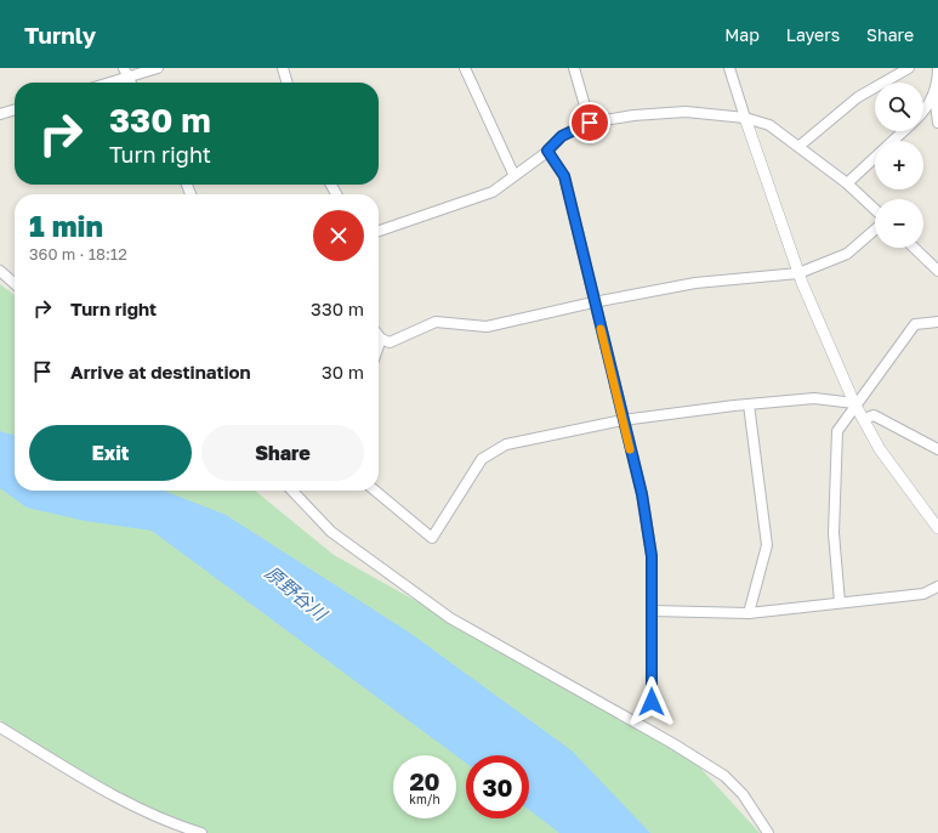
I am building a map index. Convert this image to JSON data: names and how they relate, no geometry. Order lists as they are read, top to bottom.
{
  "water": ["原野谷川"],
  "page": {
    "header": "Turnly",
    "nav": ["Map", "Layers", "Share"],
    "map_buttons": ["+", "−"],
    "turn": ["330 m", "Turn right"],
    "heading": ["1 min", "360 m · 18:12"],
    "list": [
      {
        "name": "Turn right",
        "value": "330 m"
      },
      {
        "name": "Arrive at destination",
        "value": "30 m"
      }
    ],
    "buttons": ["Exit", "Share"],
    "speed": "20 km/h",
    "limit": "30"
  }
}
